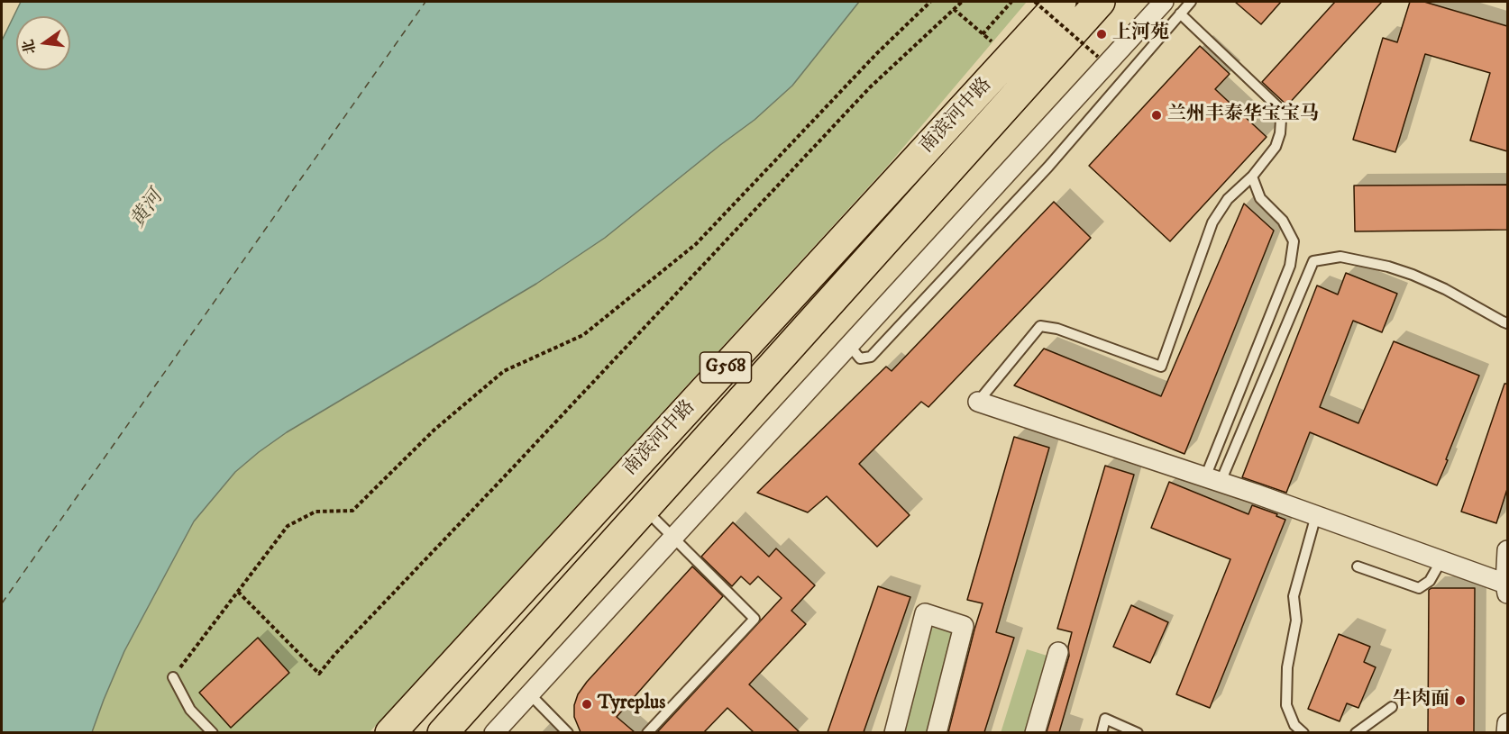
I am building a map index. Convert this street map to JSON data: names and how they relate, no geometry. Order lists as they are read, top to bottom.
{
  "streets": {
    "highway": ["南滨河中路", "G568"]
  },
  "water": ["黄河"],
  "places": [
    "上河苑",
    "兰州丰泰华宝宝马",
    "牛肉面",
    "Tyreplus"
  ],
  "north": "left"
}
